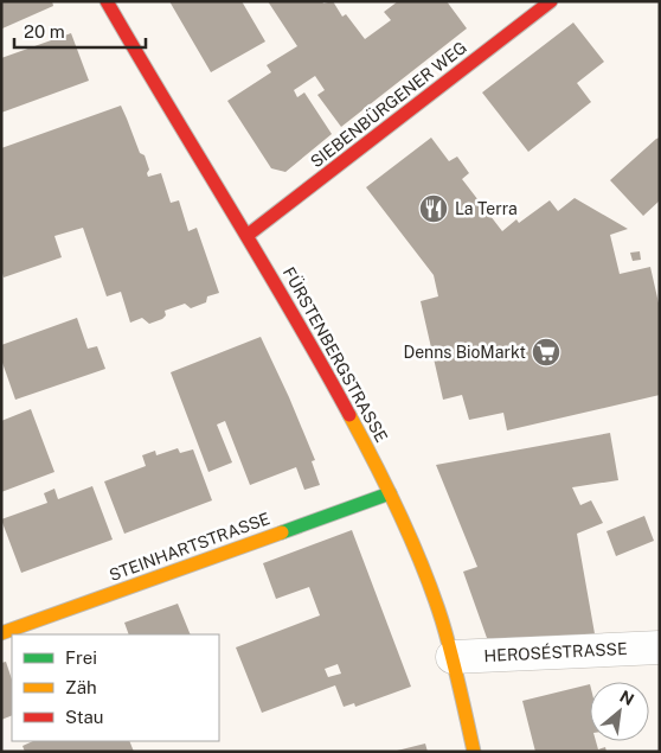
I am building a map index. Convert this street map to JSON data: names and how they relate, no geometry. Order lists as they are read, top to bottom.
{
  "streets": {
    "main road": ["SIEBENBÜRGENER WEG", "FÜRSTENBERGSTRASSE", "STEINHARTSTRASSE"],
    "street": ["HEROSÉSTRASSE"]
  },
  "crossings": [
    ["SIEBENBÜRGENER WEG", "FÜRSTENBERGSTRASSE"],
    ["FÜRSTENBERGSTRASSE", "STEINHARTSTRASSE"],
    ["FÜRSTENBERGSTRASSE", "HEROSÉSTRASSE"]
  ],
  "places": {
    "restaurant": ["La Terra"],
    "supermarket": ["Denns BioMarkt"]
  },
  "legend": ["Frei", "Zäh", "Stau"],
  "scale_bar": "20 m",
  "north": "top right"
}
